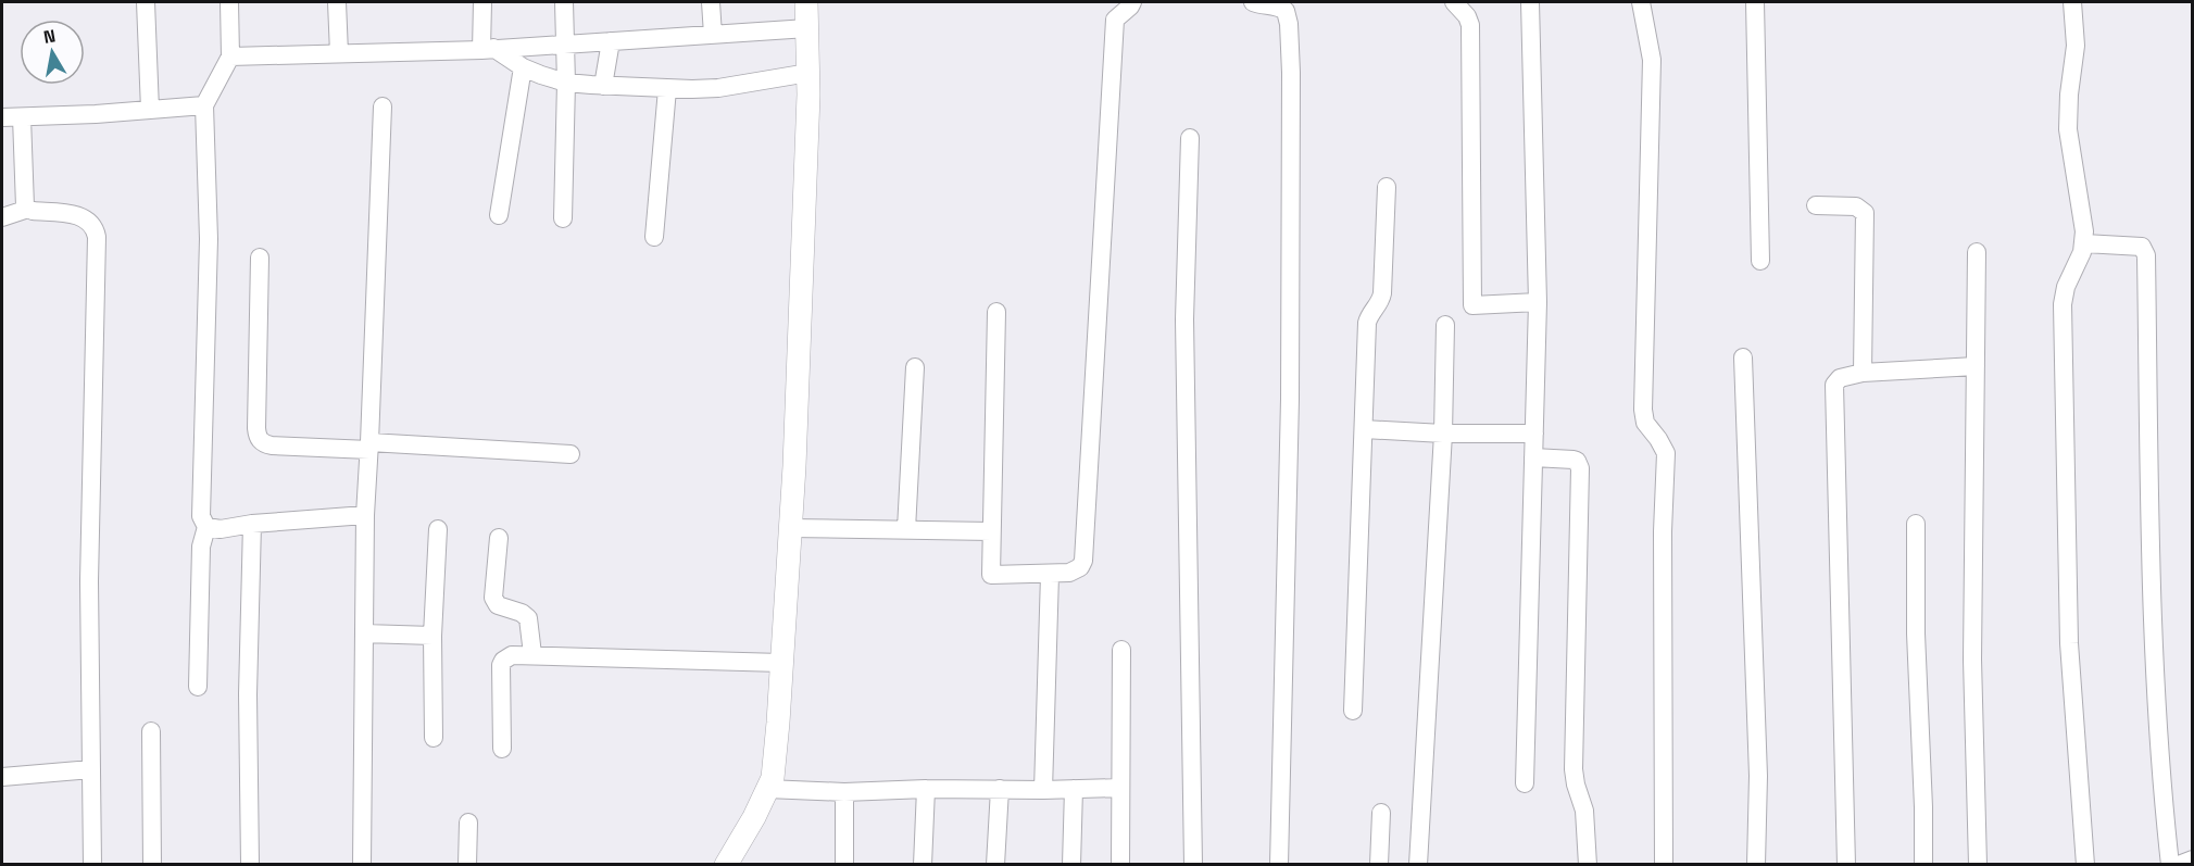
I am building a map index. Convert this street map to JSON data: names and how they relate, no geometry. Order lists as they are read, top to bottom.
{
  "north": "top"
}
